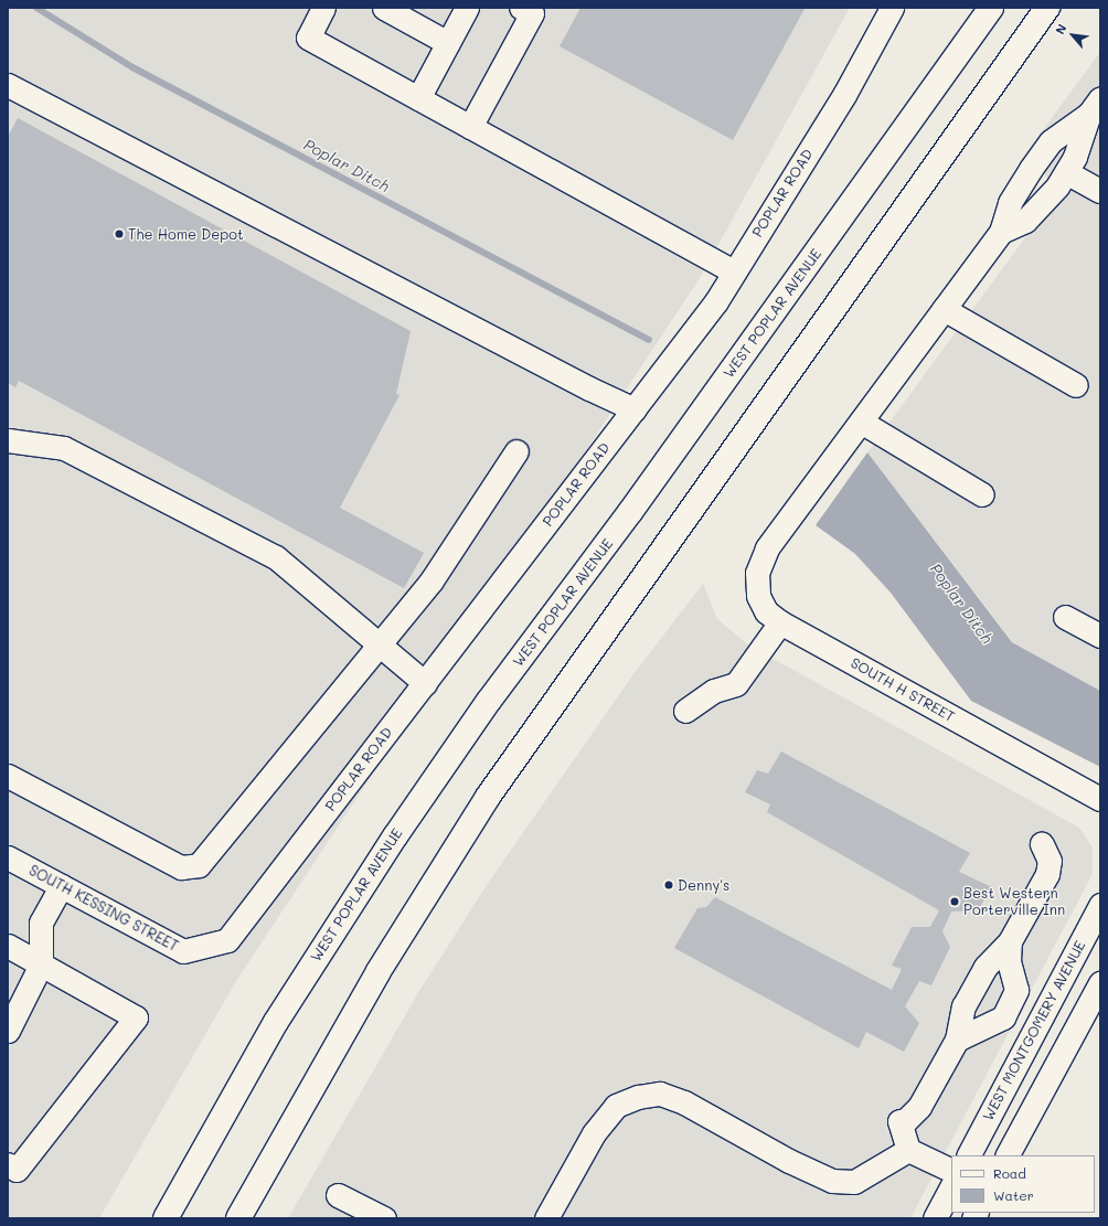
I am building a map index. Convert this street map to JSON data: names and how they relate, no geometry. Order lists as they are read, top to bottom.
{
  "streets": {
    "main road": ["WEST POPLAR AVENUE"],
    "street": [
      "POPLAR ROAD",
      "SOUTH H STREET",
      "SOUTH KESSING STREET",
      "WEST MONTGOMERY AVENUE"
    ]
  },
  "crossings": [
    ["POPLAR ROAD", "SOUTH KESSING STREET"]
  ],
  "water": ["Poplar Ditch"],
  "places": ["The Home Depot", "Denny's", "Best Western Porterville Inn"],
  "legend": ["Road", "Water"],
  "north": "top left"
}
